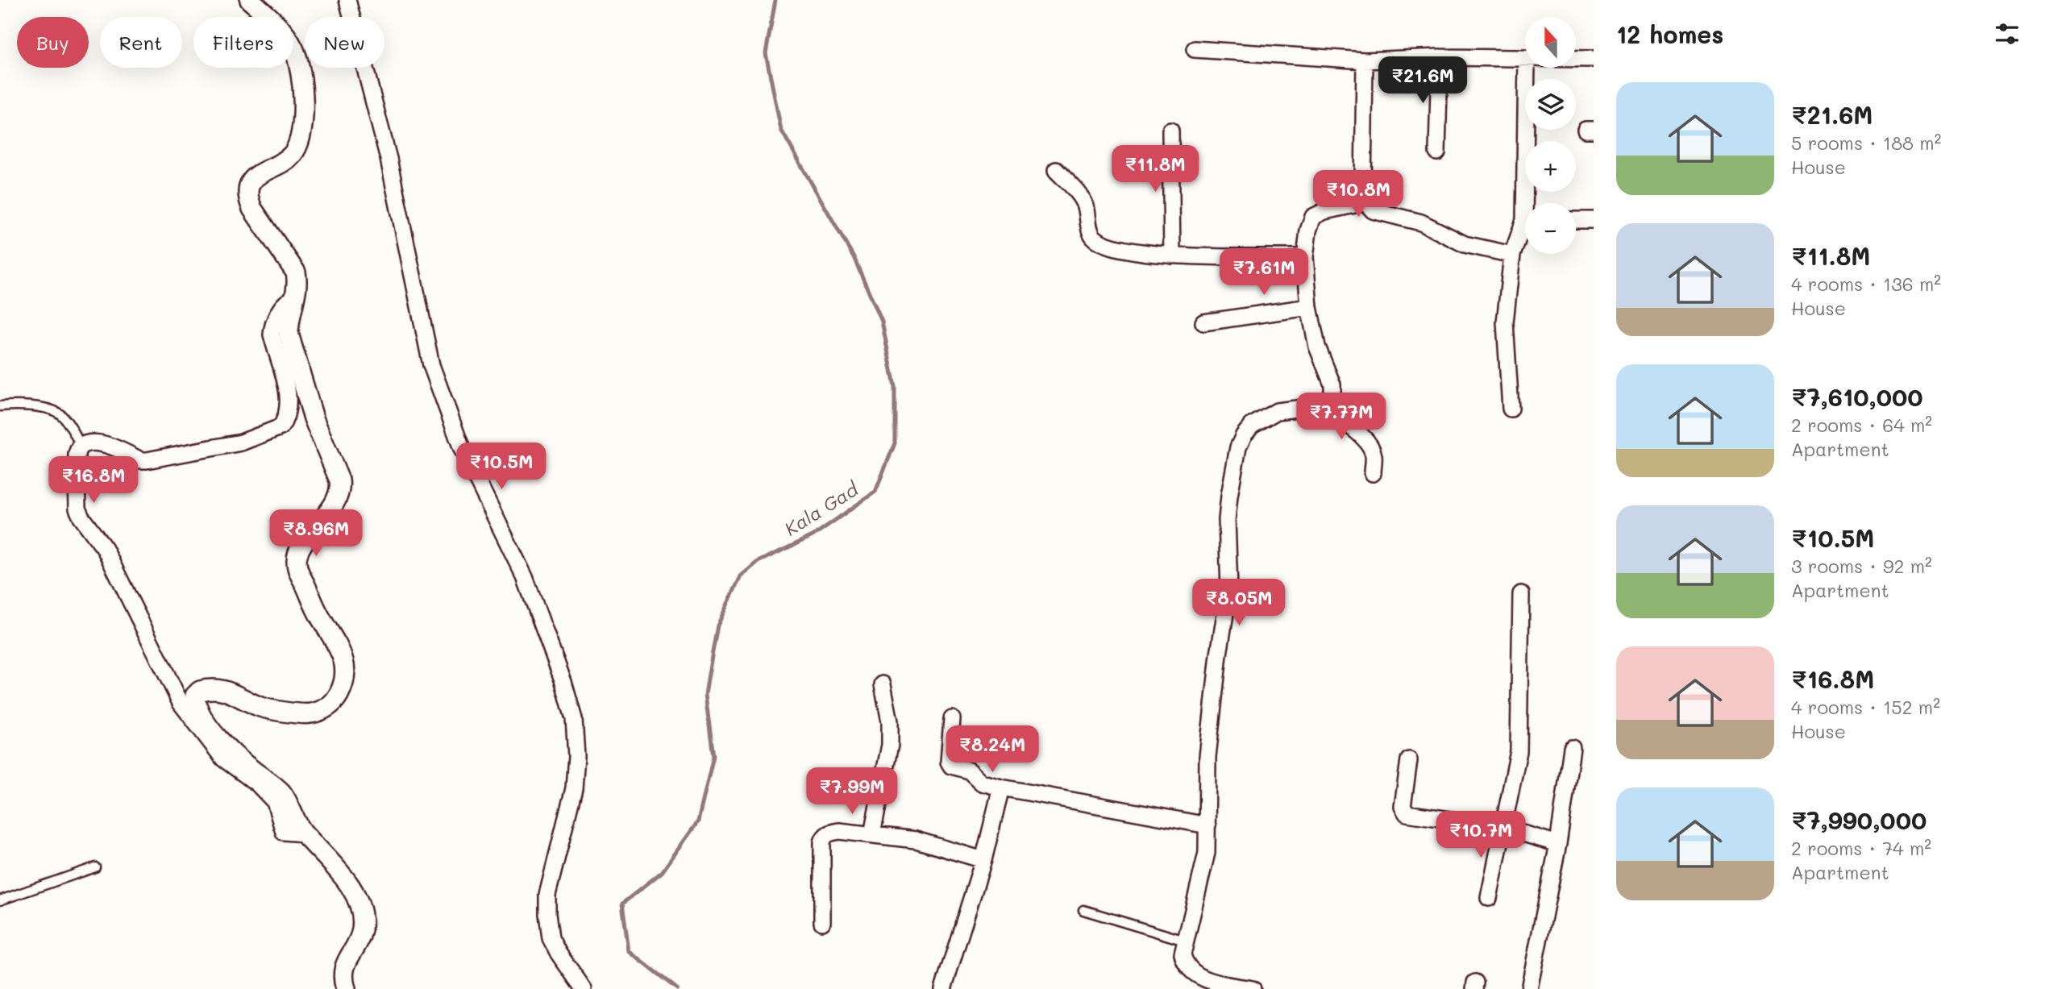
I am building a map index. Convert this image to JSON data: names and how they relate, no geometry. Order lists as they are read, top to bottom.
{
  "water": ["Kala Gad"],
  "north": "top",
  "page": {
    "heading": "12 homes",
    "map_buttons": ["+", "−"],
    "chip": [
      "Buy",
      "Rent",
      "Filters",
      "New"
    ],
    "price": [
      "₹21.6M",
      "₹11.8M",
      "₹10.8M",
      "₹7.61M",
      "₹7.77M",
      "₹10.5M",
      "₹16.8M",
      "₹8.96M",
      "₹8.05M",
      "₹8.24M",
      "₹7.99M",
      "₹10.7M"
    ],
    "list": [
      {
        "name": "₹21.6M",
        "note": "5 rooms · 188 m² · House"
      },
      {
        "name": "₹11.8M",
        "note": "4 rooms · 136 m² · House"
      },
      {
        "name": "₹7,610,000",
        "note": "2 rooms · 64 m² · Apartment"
      },
      {
        "name": "₹10.5M",
        "note": "3 rooms · 92 m² · Apartment"
      },
      {
        "name": "₹16.8M",
        "note": "4 rooms · 152 m² · House"
      },
      {
        "name": "₹7,990,000",
        "note": "2 rooms · 74 m² · Apartment"
      }
    ]
  }
}
